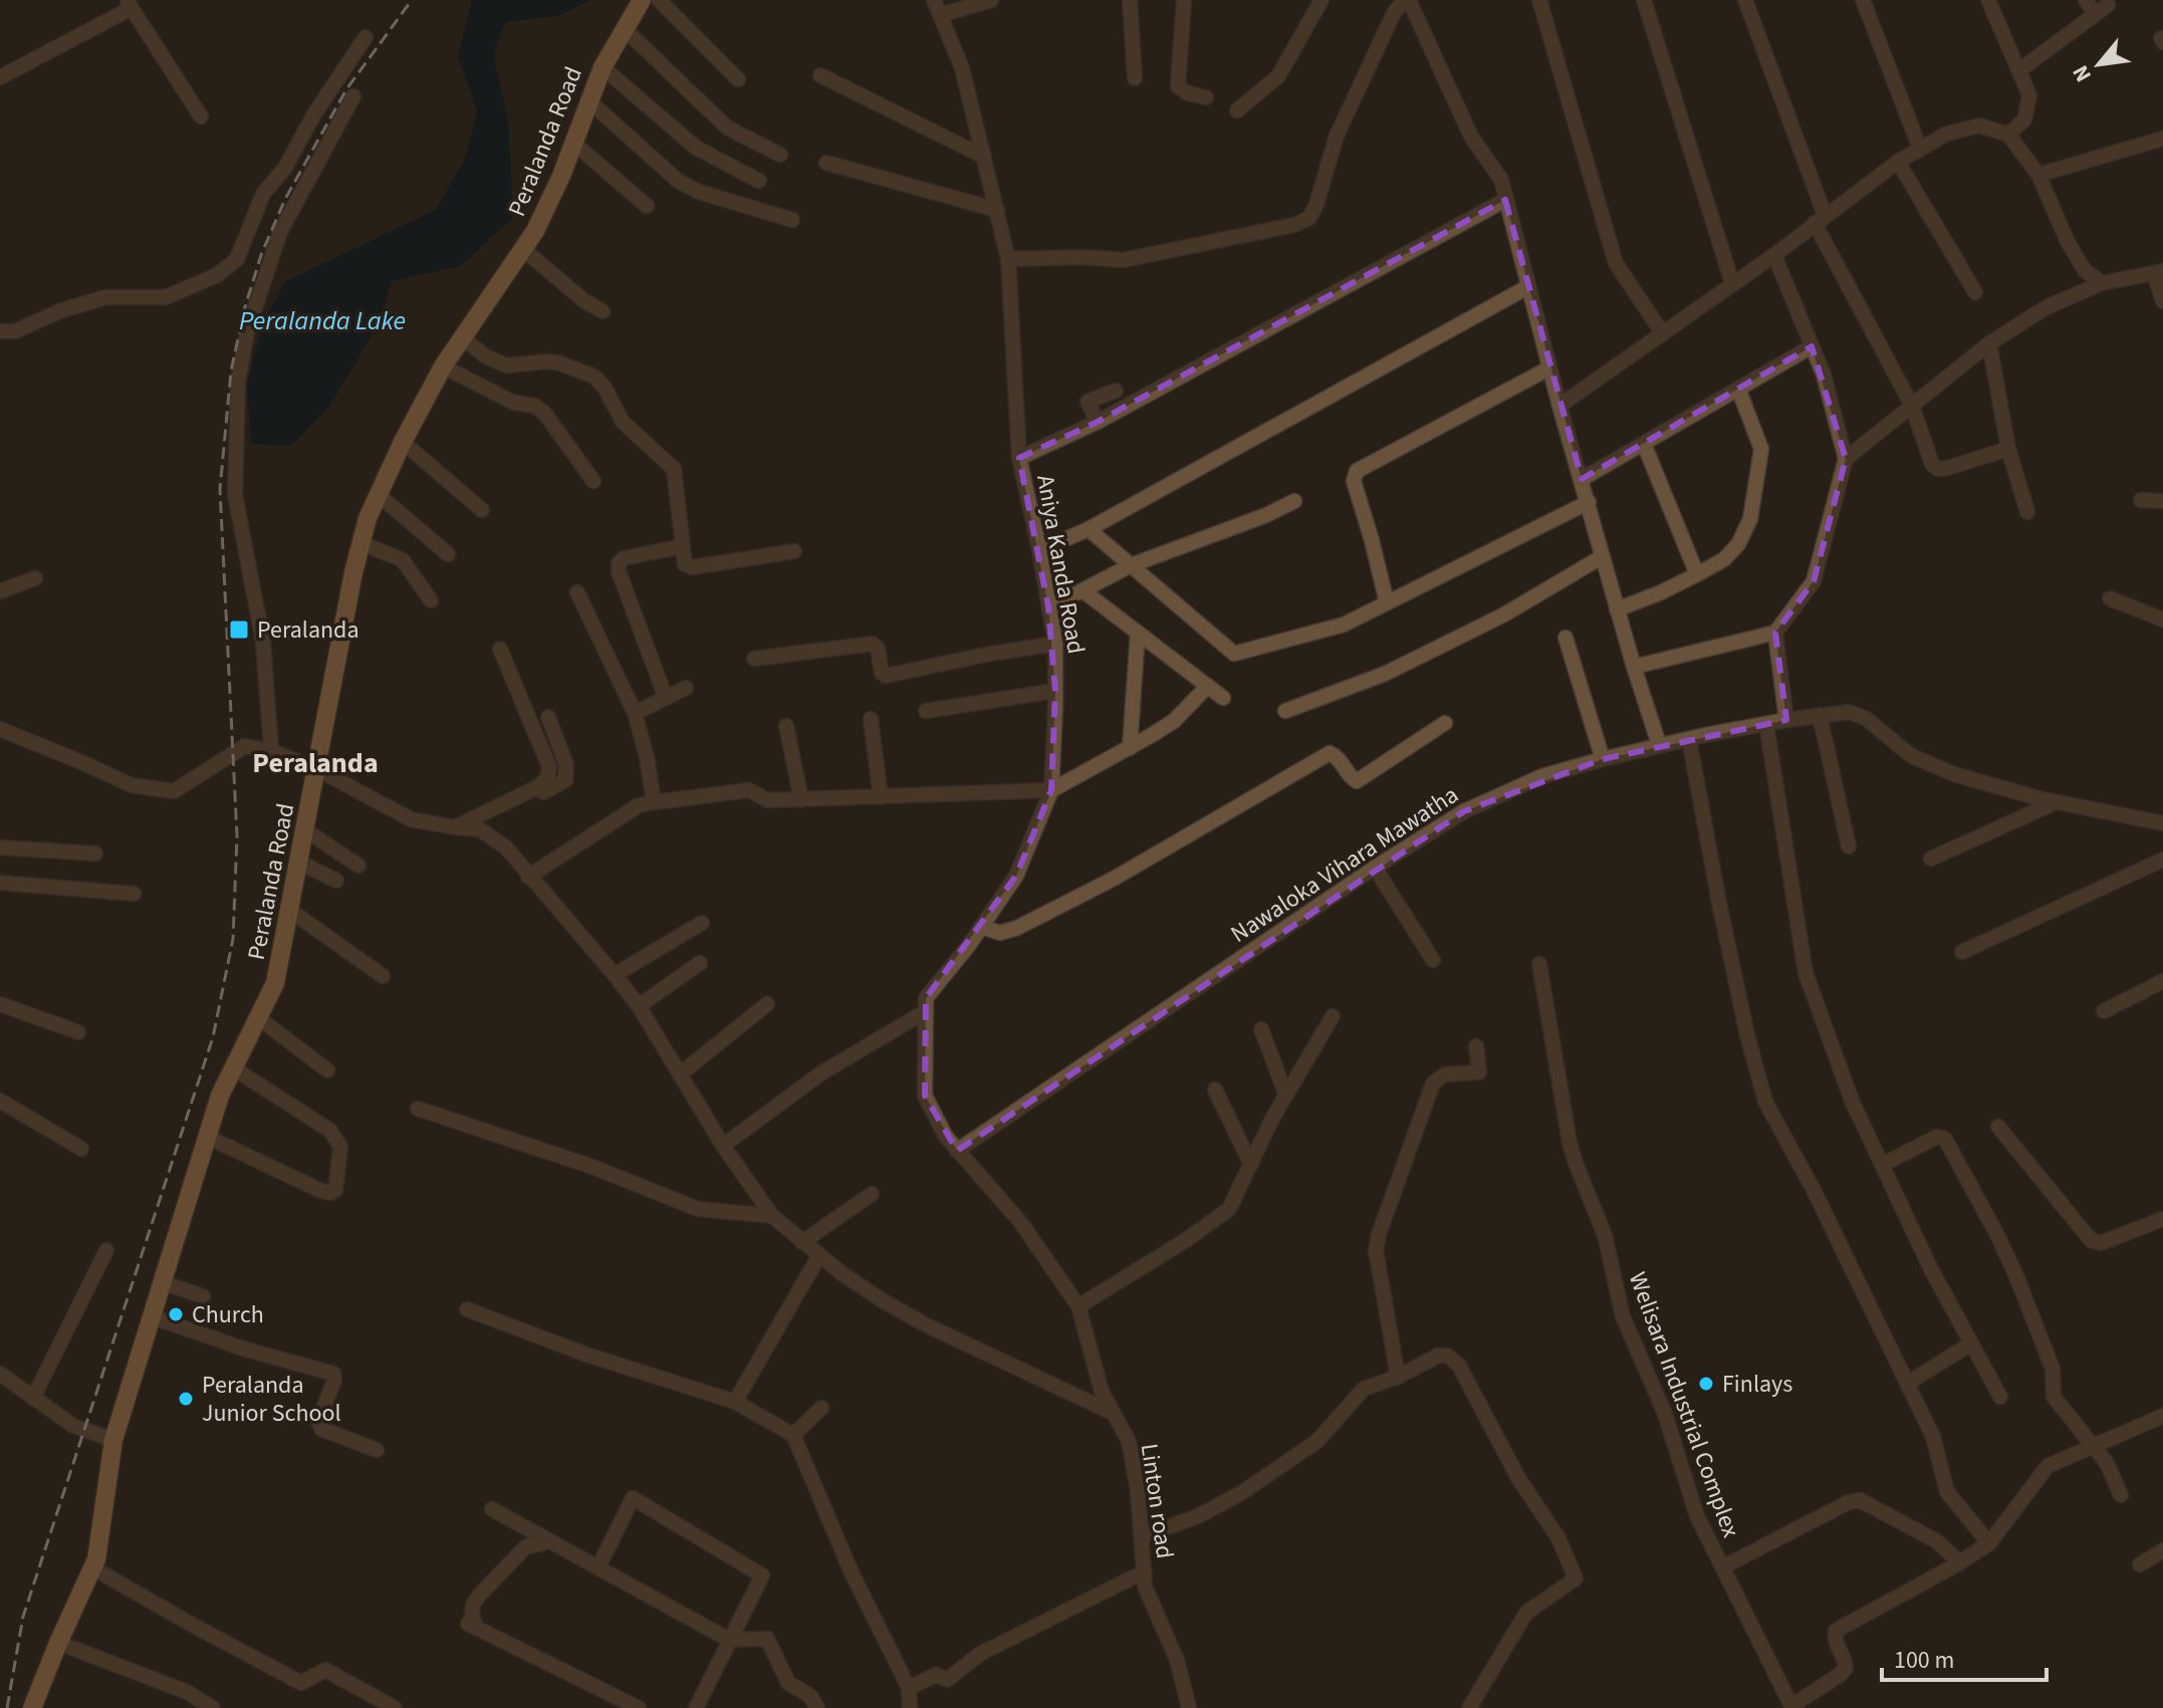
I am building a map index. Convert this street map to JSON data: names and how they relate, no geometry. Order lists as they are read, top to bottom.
{
  "streets": {
    "main road": ["Peralanda Road"],
    "street": [
      "Aniya Kanda Road",
      "Nawaloka Vihara Mawatha",
      "Welisara Industrial Complex",
      "Linton road"
    ]
  },
  "crossings": [
    ["Aniya Kanda Road", "Nawaloka Vihara Mawatha"],
    ["Aniya Kanda Road", "Linton road"],
    ["Nawaloka Vihara Mawatha", "Linton road"]
  ],
  "districts": ["Peralanda"],
  "water": ["Peralanda Lake"],
  "places": {
    "transit": ["Peralanda"],
    "other": ["Church", "Finlays", "Peralanda Junior School"]
  },
  "scale_bar": "100 m",
  "north": "bottom left"
}
